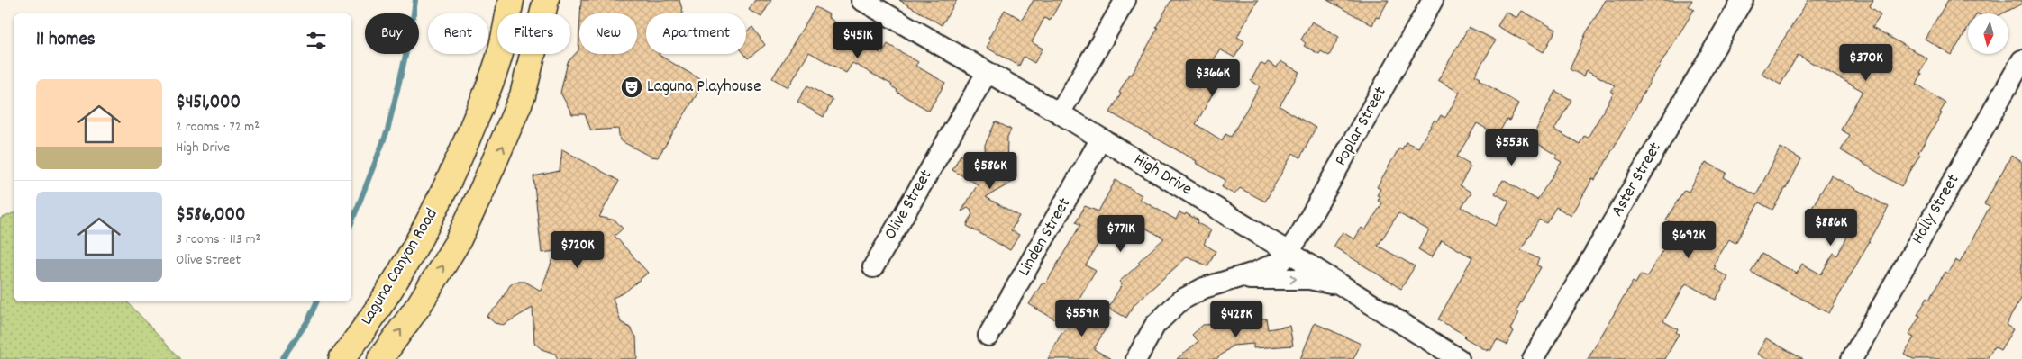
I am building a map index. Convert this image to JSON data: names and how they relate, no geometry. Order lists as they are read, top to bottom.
{
  "streets": {
    "main road": ["Laguna Canyon Road"],
    "street": [
      "Poplar Street",
      "High Drive",
      "Aster Street",
      "Olive Street",
      "Holly Street",
      "Linden Street"
    ]
  },
  "crossings": [
    ["Poplar Street", "High Drive"],
    ["High Drive", "Olive Street"],
    ["High Drive", "Linden Street"]
  ],
  "places": {
    "theatre": ["Laguna Playhouse"]
  },
  "north": "bottom",
  "page": {
    "chip": [
      "Buy",
      "Rent",
      "Filters",
      "New",
      "Apartment"
    ],
    "heading": "11 homes",
    "price": [
      "$451K",
      "$370K",
      "$366K",
      "$553K",
      "$586K",
      "$886K",
      "$771K",
      "$692K",
      "$720K",
      "$559K",
      "$428K"
    ],
    "list": [
      {
        "name": "$451,000",
        "note": "2 rooms · 72 m² · High Drive"
      },
      {
        "name": "$586,000",
        "note": "3 rooms · 113 m² · Olive Street"
      }
    ]
  }
}
